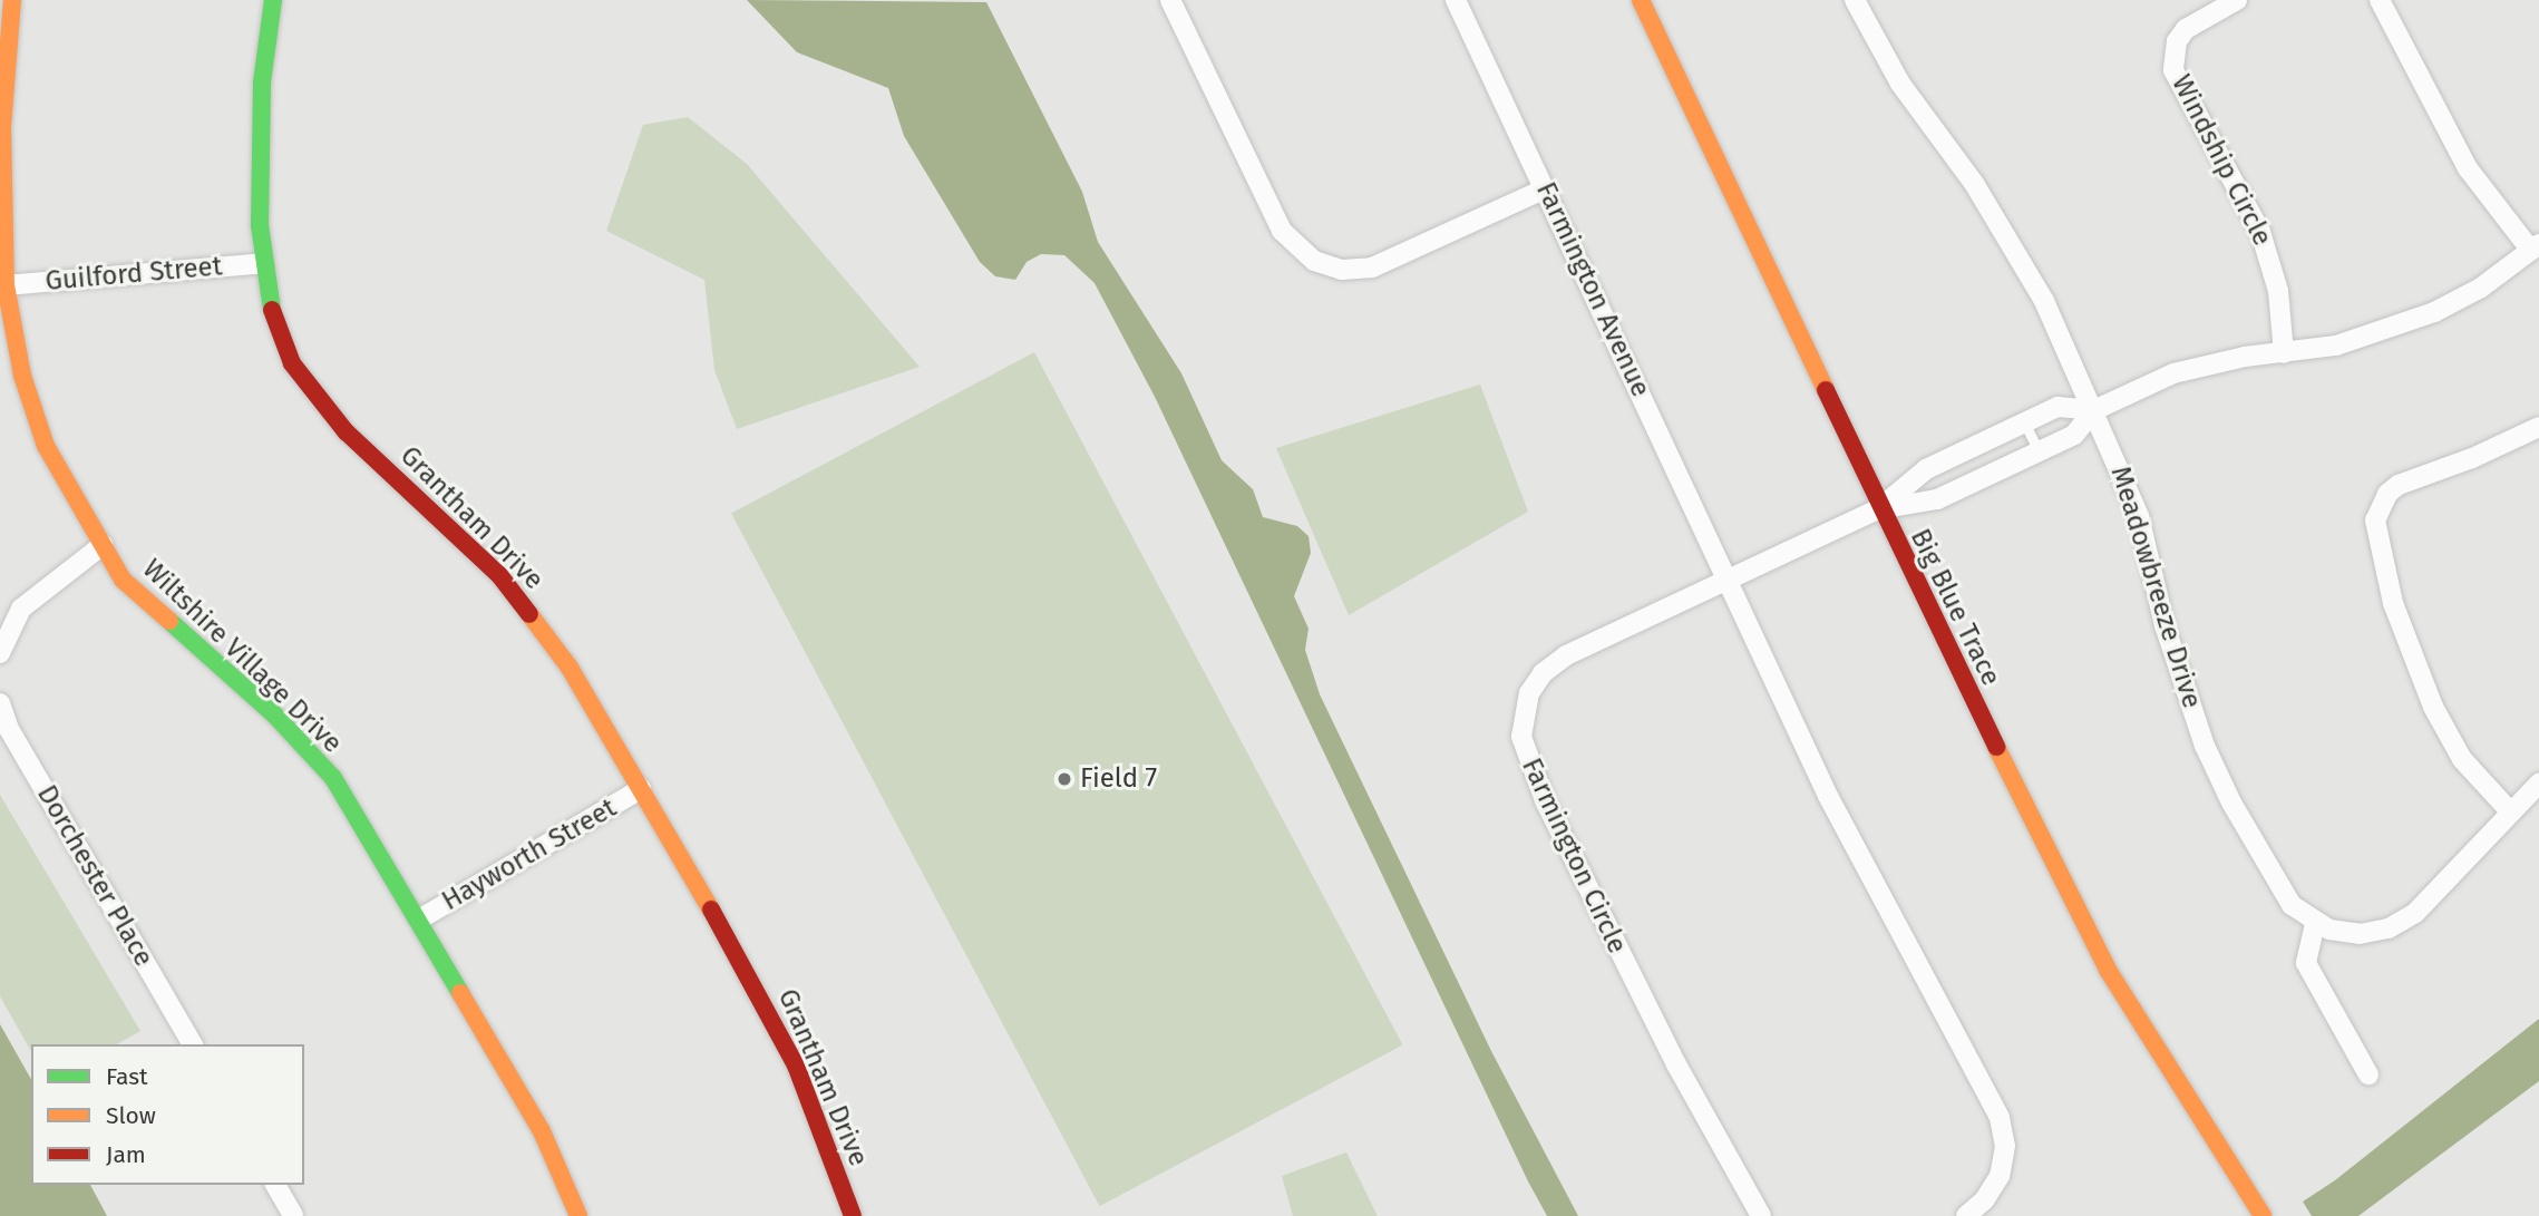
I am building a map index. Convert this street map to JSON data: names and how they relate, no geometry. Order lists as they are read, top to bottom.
{
  "streets": {
    "street": [
      "Windship Circle",
      "Guilford Street",
      "Farmington Avenue",
      "Grantham Drive",
      "Meadowbreeze Drive",
      "Big Blue Trace",
      "Wiltshire Village Drive",
      "Hayworth Street",
      "Farmington Circle",
      "Dorchester Place"
    ]
  },
  "crossings": [
    ["Guilford Street", "Grantham Drive"],
    ["Guilford Street", "Wiltshire Village Drive"],
    ["Farmington Avenue", "Farmington Circle"],
    ["Grantham Drive", "Hayworth Street"],
    ["Big Blue Trace", "Farmington Circle"],
    ["Wiltshire Village Drive", "Hayworth Street"]
  ],
  "places": ["Field 7"],
  "legend": ["Fast", "Slow", "Jam"]
}
